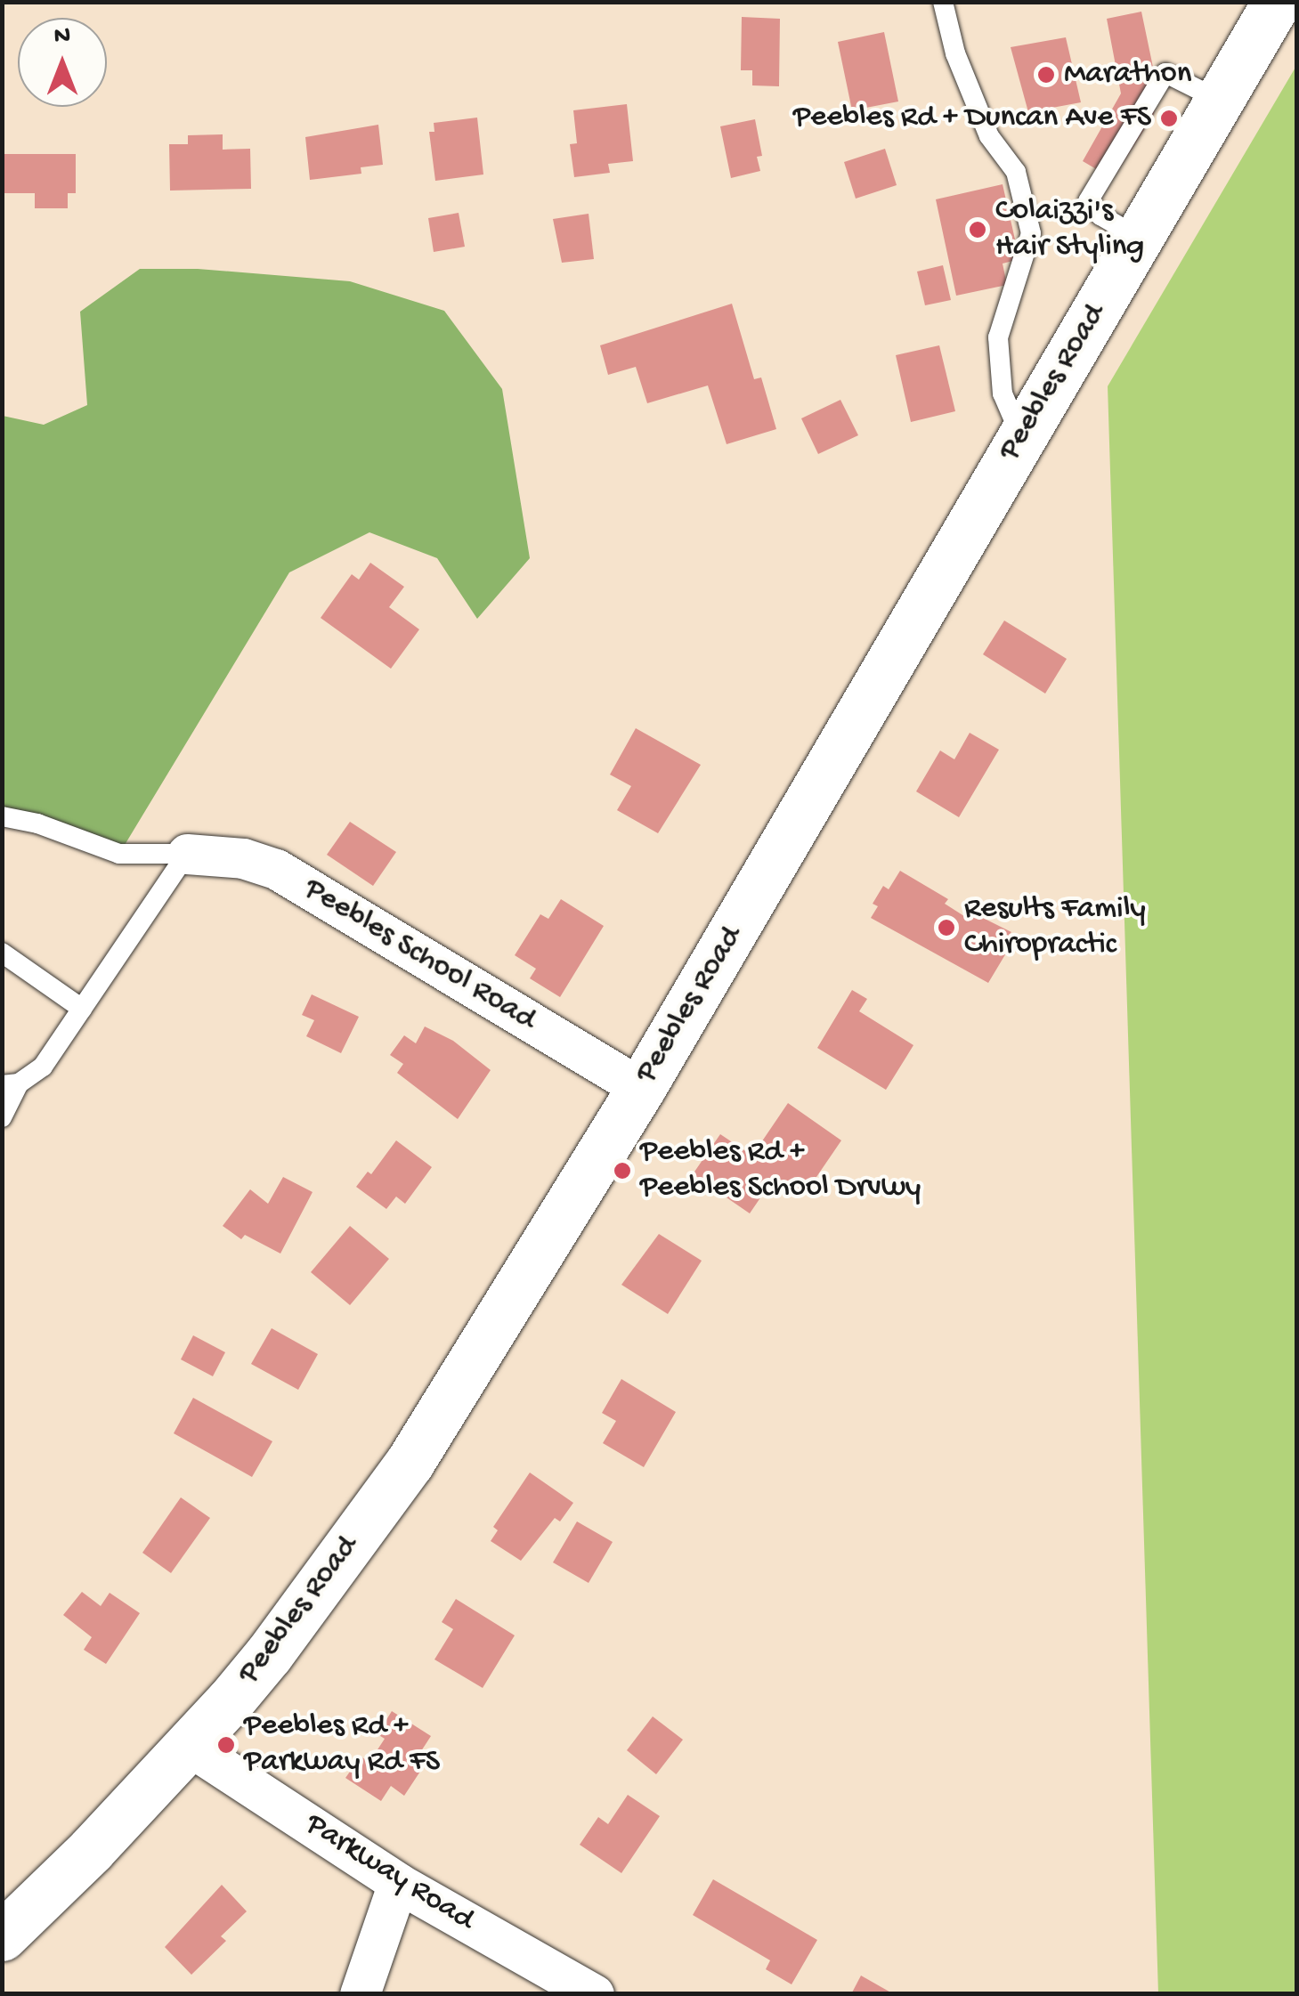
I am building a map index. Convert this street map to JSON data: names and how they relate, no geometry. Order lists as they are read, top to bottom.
{
  "streets": {
    "main road": ["Peebles Road"],
    "street": ["Peebles School Road", "Parkway Road"]
  },
  "crossings": [
    ["Peebles Road", "Peebles School Road"],
    ["Peebles Road", "Parkway Road"]
  ],
  "places": [
    "Marathon",
    "Peebles Rd + Duncan Ave FS",
    "Colaizzi's Hair Styling",
    "Results Family Chiropractic",
    "Peebles Rd + Peebles School Drvwy",
    "Peebles Rd + Parkway Rd FS"
  ],
  "north": "top"
}
